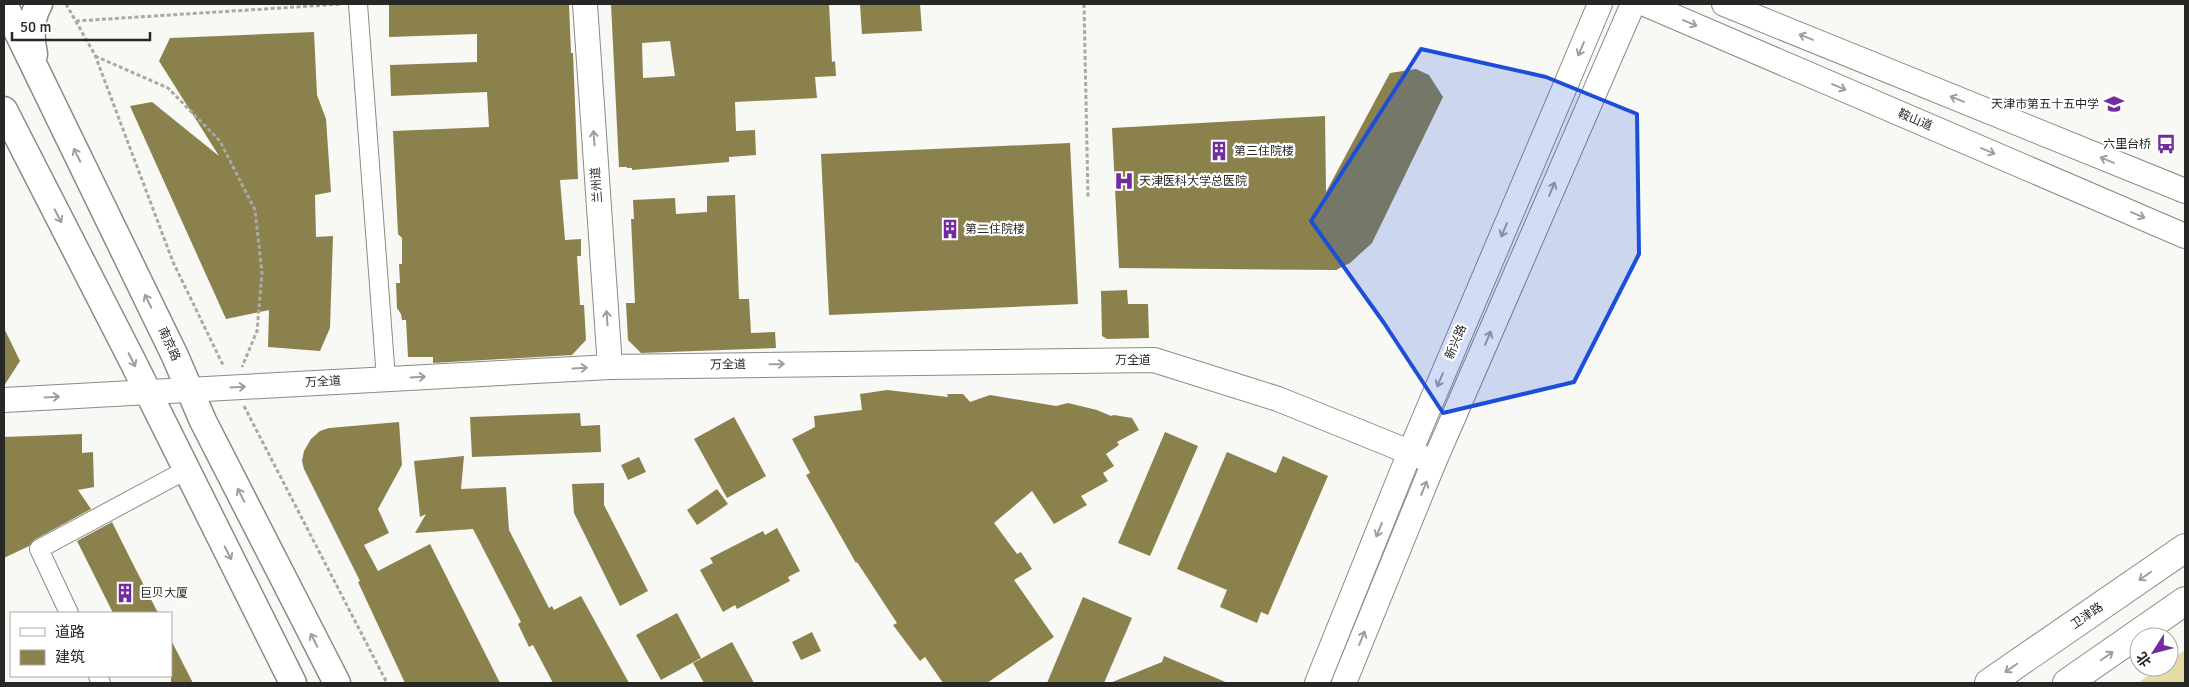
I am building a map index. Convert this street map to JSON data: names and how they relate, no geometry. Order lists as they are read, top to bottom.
{
  "streets": {
    "highway": ["卫津路"],
    "main road": [
      "鞍山道",
      "兰州道",
      "新兴路",
      "南京路",
      "万全道"
    ]
  },
  "crossings": [
    ["兰州道", "万全道"],
    ["新兴路", "万全道"],
    ["南京路", "万全道"]
  ],
  "one_way": ["兰州道", "万全道"],
  "places": {
    "school or university": ["天津市第五十五中学"],
    "bus stop": ["六里台桥"],
    "building": ["第三住院楼", "第二住院楼", "巨贝大厦"],
    "hospital": ["天津医科大学总医院"]
  },
  "legend": ["道路", "建筑"],
  "scale_bar": "50 m",
  "north": "bottom left"
}
